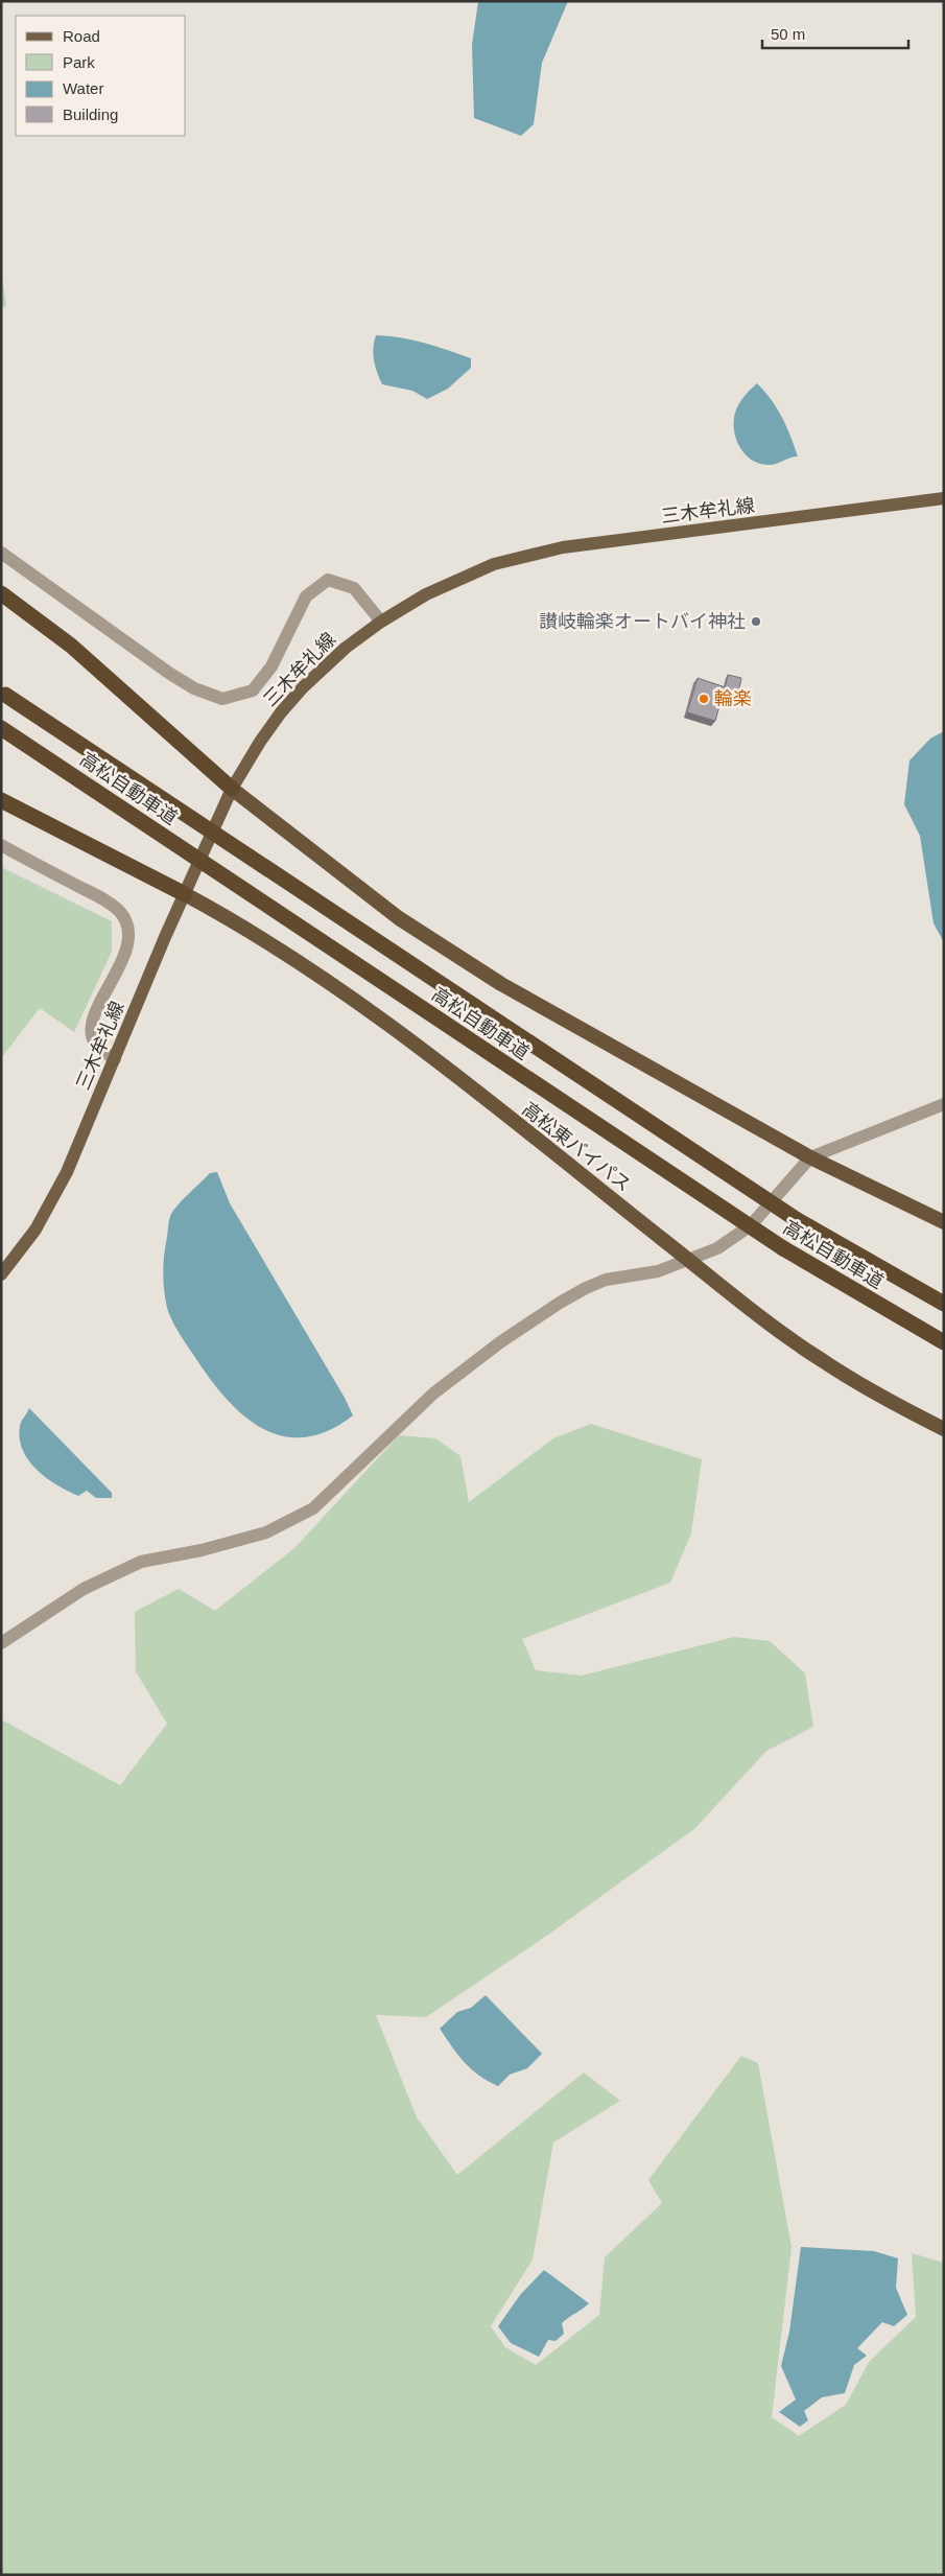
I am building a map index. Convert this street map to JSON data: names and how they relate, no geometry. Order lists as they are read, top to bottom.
{
  "streets": {
    "highway": ["高松自動車道", "高松東バイパス"],
    "main road": ["三木牟礼線"]
  },
  "crossings": [
    ["三木牟礼線", "高松東バイパス"]
  ],
  "places": ["讃岐輪楽オートバイ神社", "輪楽"],
  "legend": [
    "Road",
    "Park",
    "Water",
    "Building"
  ],
  "scale_bar": "50 m"
}
